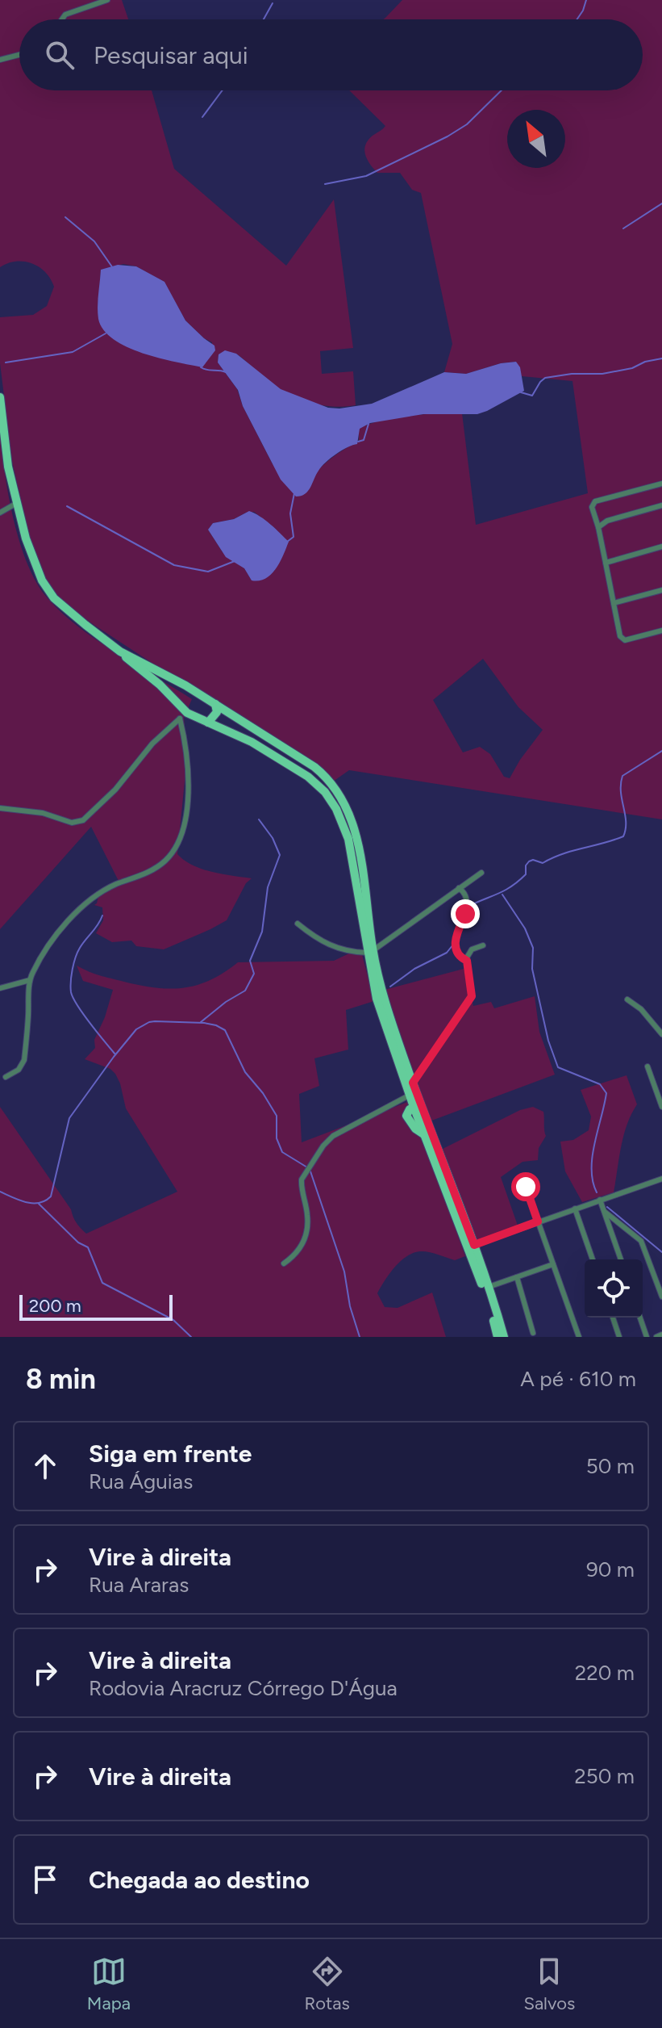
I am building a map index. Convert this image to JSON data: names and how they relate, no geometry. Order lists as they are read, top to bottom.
{
  "scale_bar": "200 m",
  "north": "top left",
  "page": {
    "search": "Pesquisar aqui",
    "scale": "200 m",
    "heading": ["8 min", "A pé · 610 m"],
    "list": [
      ["Siga em frente", "Rua Águias", "50 m"],
      ["Vire à direita", "Rua Araras", "90 m"],
      ["Vire à direita", "Rodovia Aracruz Córrego D'Água", "220 m"],
      ["Vire à direita", "250 m"],
      "Chegada ao destino"
    ],
    "nav": ["Mapa", "Rotas", "Salvos"]
  }
}
